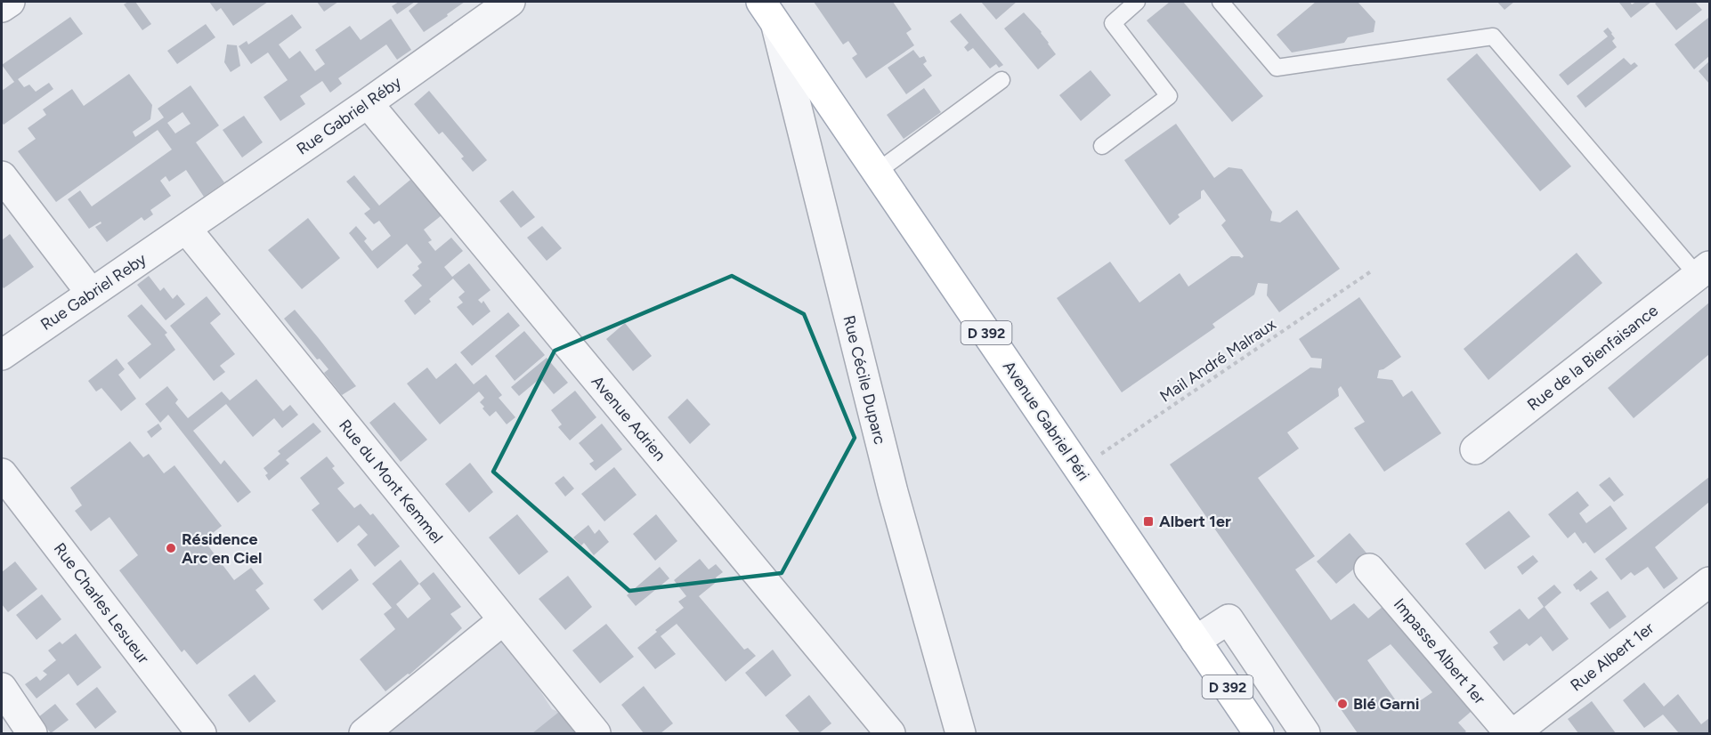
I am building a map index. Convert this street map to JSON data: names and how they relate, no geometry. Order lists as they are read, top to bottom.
{
  "streets": {
    "main road": ["D 392", "Avenue Gabriel Péri"],
    "street": [
      "Rue Gabriel Réby",
      "Rue Gabriel Reby",
      "Rue de la Bienfaisance",
      "Rue Cécile Duparc",
      "Avenue Adrien",
      "Rue du Mont Kemmel",
      "Rue Charles Lesueur",
      "Impasse Albert 1er",
      "Rue Albert 1er"
    ],
    "path": ["Mail André Malraux"]
  },
  "crossings": [
    ["Rue Gabriel Réby", "Rue Gabriel Reby"],
    ["Rue Gabriel Réby", "Avenue Adrien"],
    ["Rue Gabriel Réby", "Rue du Mont Kemmel"],
    ["Rue Gabriel Reby", "Rue du Mont Kemmel"],
    ["Mail André Malraux", "Avenue Gabriel Péri"],
    ["Rue Cécile Duparc", "Avenue Gabriel Péri"]
  ],
  "places": {
    "transit": ["Albert 1er"],
    "other": ["Résidence Arc en Ciel", "Blé Garni"]
  }
}
